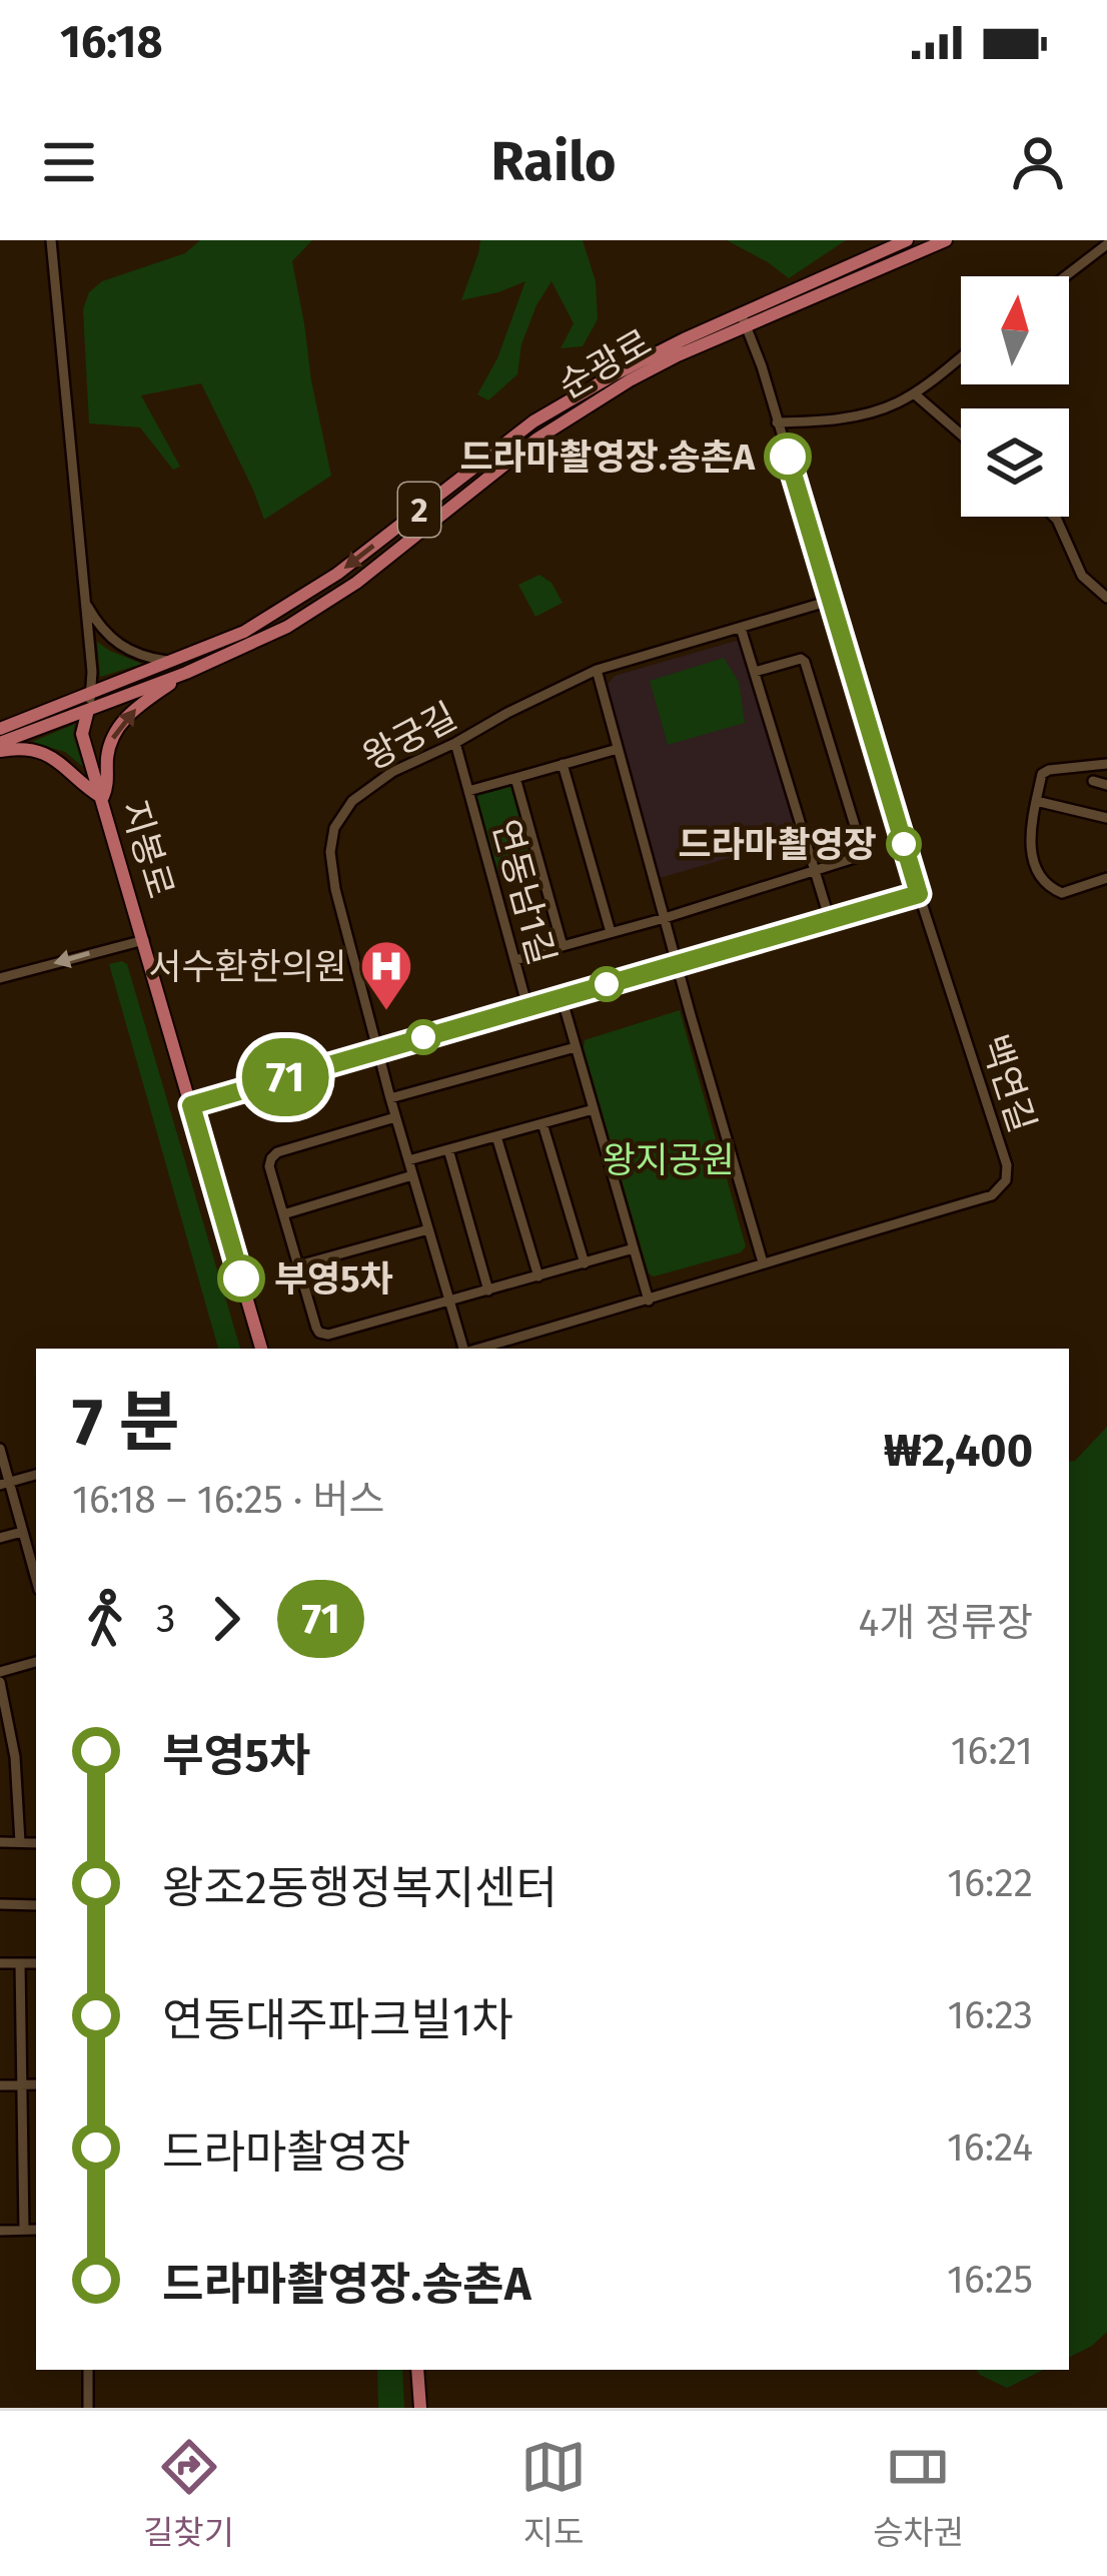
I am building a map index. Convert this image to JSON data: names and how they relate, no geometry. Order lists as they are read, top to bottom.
{
  "streets": {
    "main road": ["순광로", "2", "지봉로"],
    "street": ["왕궁길", "연동남1길", "백연길"]
  },
  "crossings": [
    ["순광로", "지봉로"],
    ["순광로", "백연길"],
    ["왕궁길", "연동남1길"],
    ["왕궁길", "백연길"]
  ],
  "parks": ["왕지공원"],
  "places": {
    "other": ["드라마촬영장.송촌A", "드라마촬영장", "부영5차"],
    "hospital": ["서수환한의원"]
  },
  "lines": ["bus line 71"],
  "north": "top",
  "page": {
    "status": "16:18",
    "header": "Railo",
    "on_map": "71",
    "heading": ["7 분", "16:18 – 16:25 · 버스", "₩2,400"],
    "legs": ["3", "71", "4개 정류장"],
    "list": [
      {
        "name": "부영5차",
        "value": "16:21"
      },
      {
        "name": "왕조2동행정복지센터",
        "value": "16:22"
      },
      {
        "name": "연동대주파크빌1차",
        "value": "16:23"
      },
      {
        "name": "드라마촬영장",
        "value": "16:24"
      },
      {
        "name": "드라마촬영장.송촌A",
        "value": "16:25"
      }
    ],
    "tabs": ["길찾기", "지도", "승차권"]
  }
}
